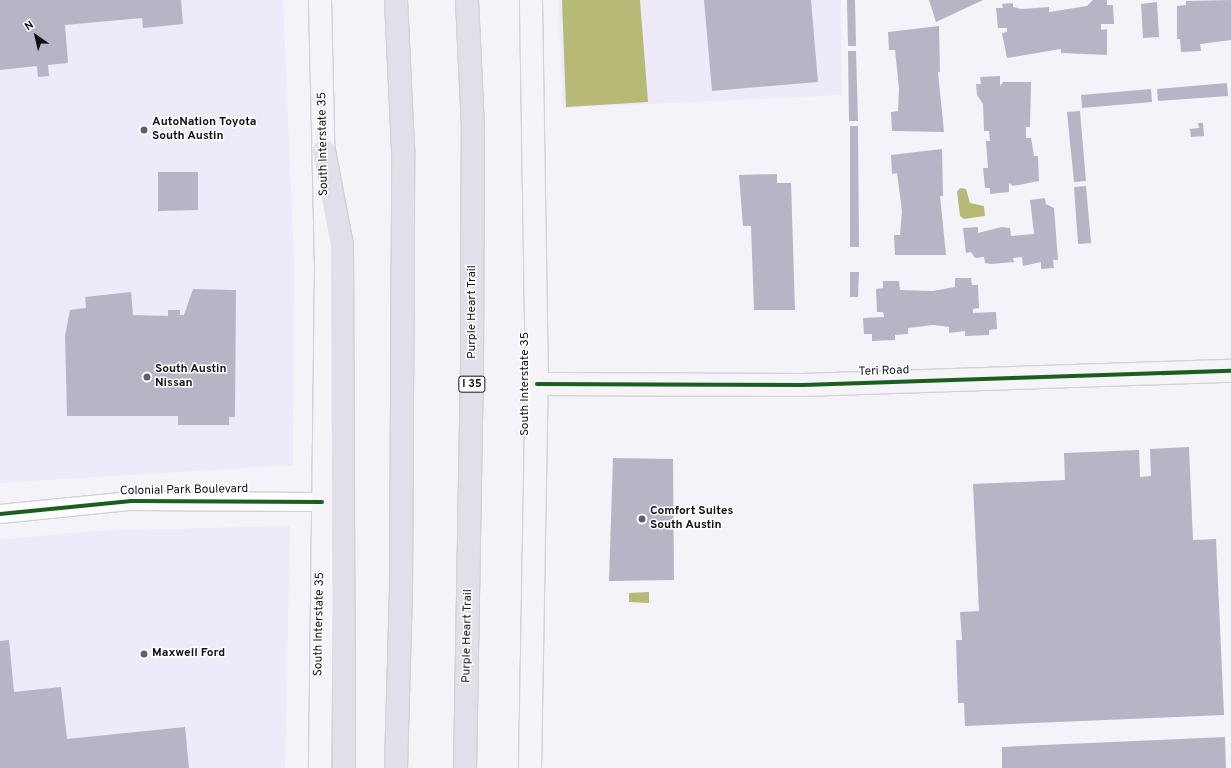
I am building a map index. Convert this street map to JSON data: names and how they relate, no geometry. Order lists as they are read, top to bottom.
{
  "streets": {
    "highway": ["Purple Heart Trail", "I 35"],
    "main road": ["South Interstate 35", "Teri Road"],
    "street": ["Colonial Park Boulevard"]
  },
  "crossings": [
    ["South Interstate 35", "Teri Road"],
    ["South Interstate 35", "Colonial Park Boulevard"]
  ],
  "places": [
    "AutoNation Toyota South Austin",
    "South Austin Nissan",
    "Comfort Suites South Austin",
    "Maxwell Ford"
  ],
  "north": "top left"
}
